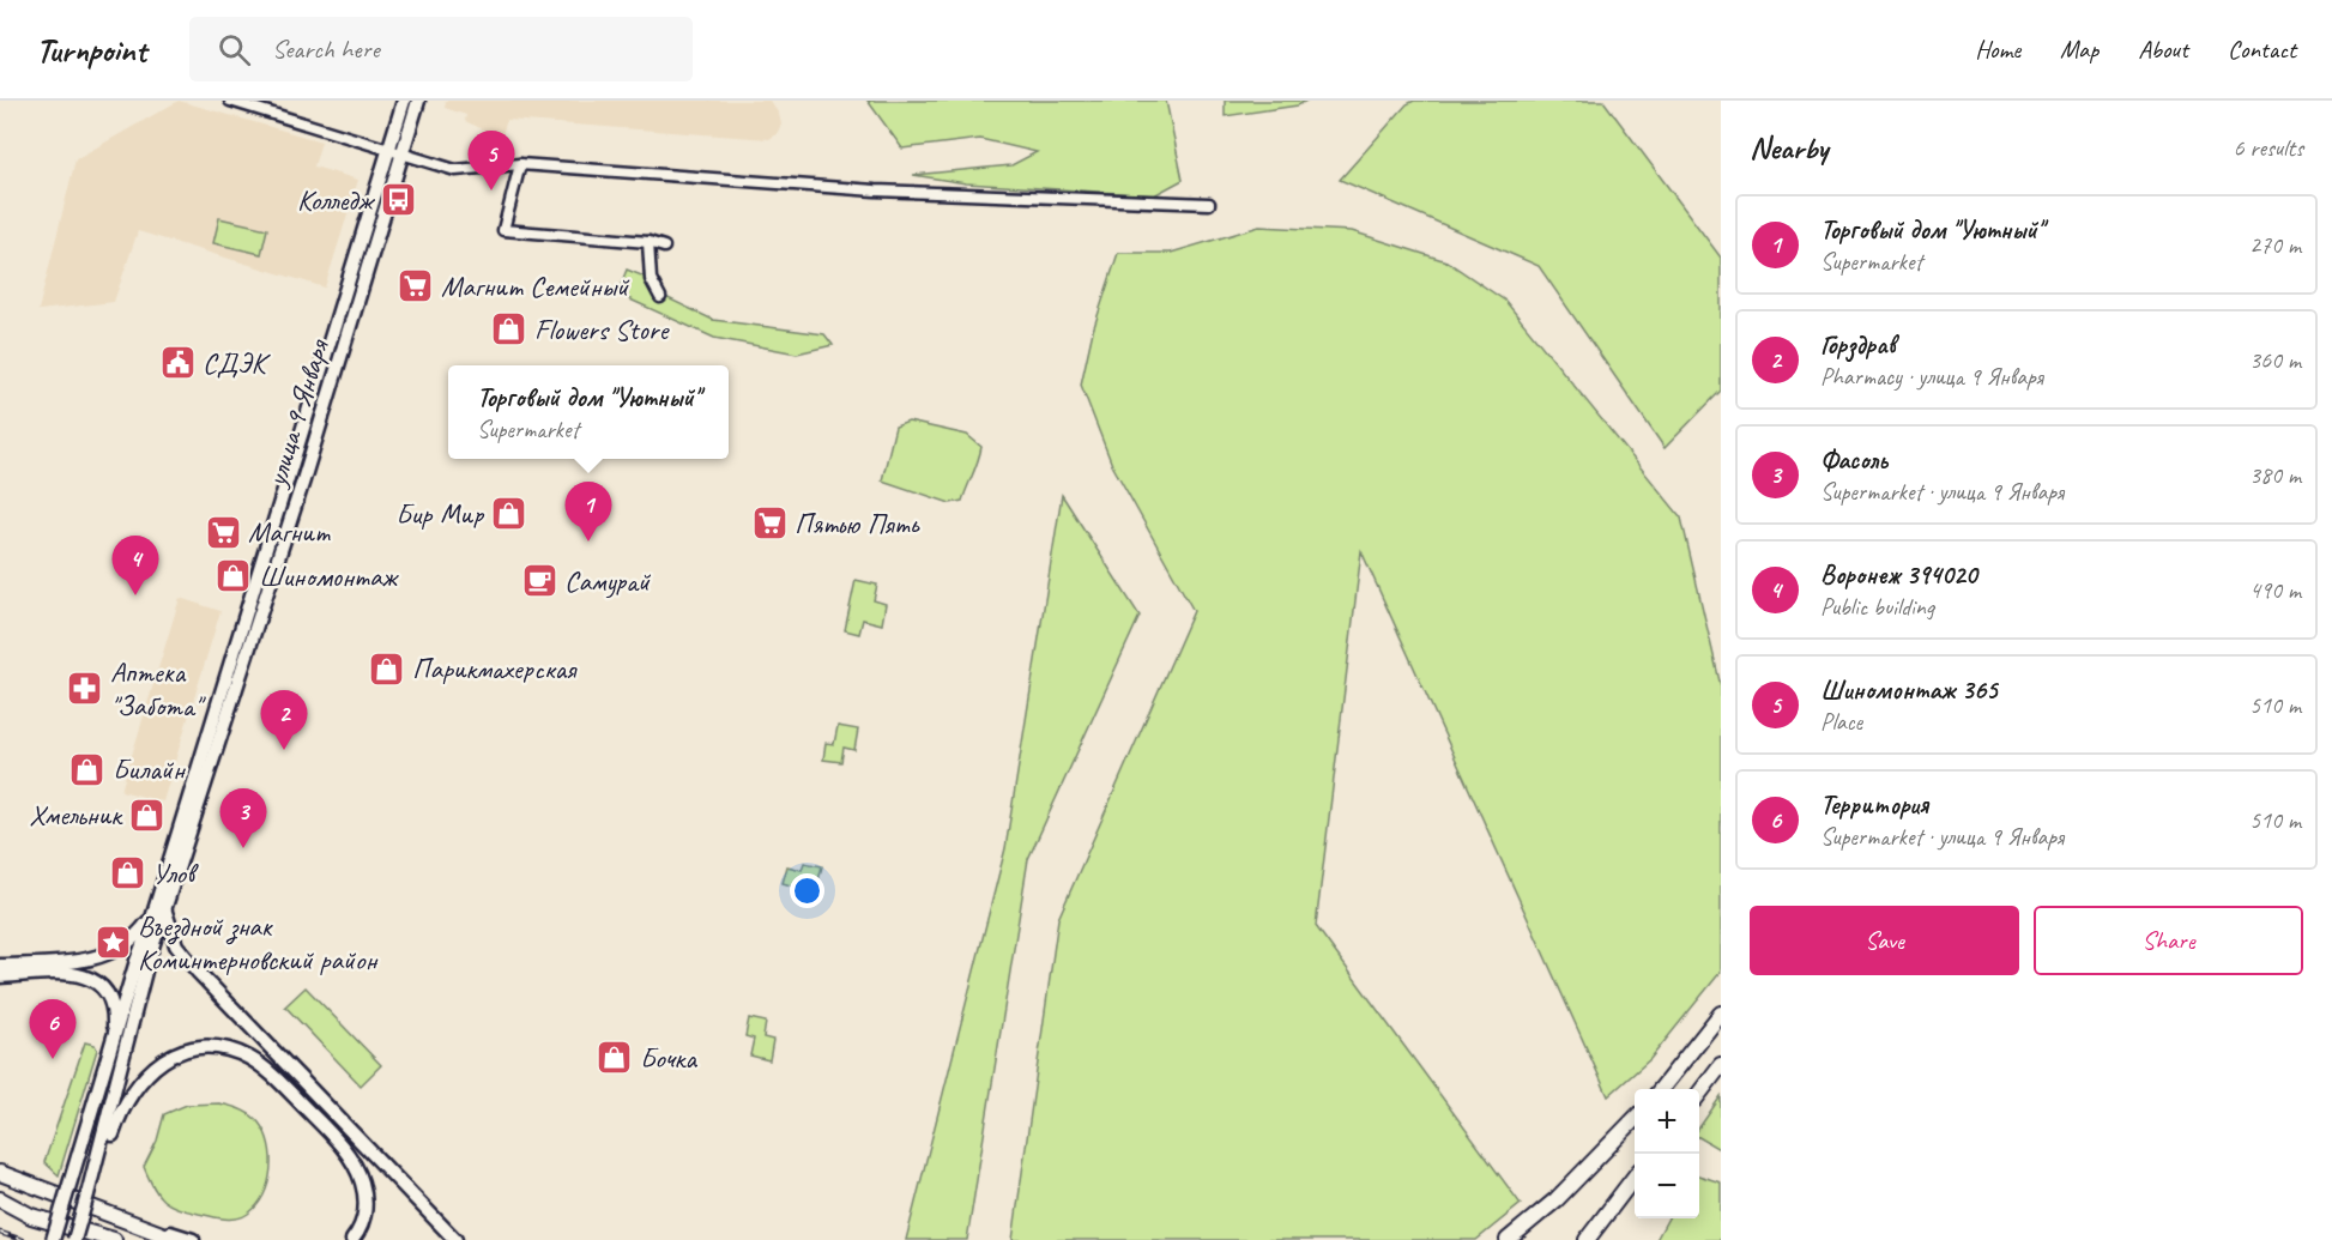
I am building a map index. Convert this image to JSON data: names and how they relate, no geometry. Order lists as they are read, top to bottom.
{
  "streets": {
    "main road": ["улица 9 Января"]
  },
  "places": {
    "bus stop": ["Колледж"],
    "supermarket": ["Магнит Семейный", "Пятью Пять", "Магнит"],
    "shop": [
      "Flowers Store",
      "Бир Мир",
      "Шиномонтаж",
      "Парикмахерская",
      "Билайн",
      "Хмельник",
      "Улов",
      "Бочка"
    ],
    "public building": ["СДЭК"],
    "cafe": ["Самурай"],
    "pharmacy": ["Аптека \"Забота\""],
    "place": ["Въездной знак Коминтерновский район"]
  },
  "page": {
    "header": "Turnpoint",
    "search": "Search here",
    "nav": [
      "Home",
      "Map",
      "About",
      "Contact"
    ],
    "heading": ["Nearby", "6 results"],
    "pins": [
      "5",
      "1",
      "4",
      "2",
      "3",
      "6"
    ],
    "list": [
      {
        "mark": "1",
        "name": "Торговый дом \"Уютный\"",
        "note": "Supermarket",
        "value": "270 m"
      },
      {
        "mark": "2",
        "name": "Горздрав",
        "note": "Pharmacy · улица 9 Января",
        "value": "360 m"
      },
      {
        "mark": "3",
        "name": "Фасоль",
        "note": "Supermarket · улица 9 Января",
        "value": "380 m"
      },
      {
        "mark": "4",
        "name": "Воронеж 394020",
        "note": "Public building",
        "value": "490 m"
      },
      {
        "mark": "5",
        "name": "Шиномонтаж 365",
        "note": "Place",
        "value": "510 m"
      },
      {
        "mark": "6",
        "name": "Территория",
        "note": "Supermarket · улица 9 Января",
        "value": "510 m"
      }
    ],
    "popup": ["Торговый дом \"Уютный\"", "Supermarket"],
    "buttons": ["Save", "Share"],
    "map_buttons": ["+", "−"]
  }
}
